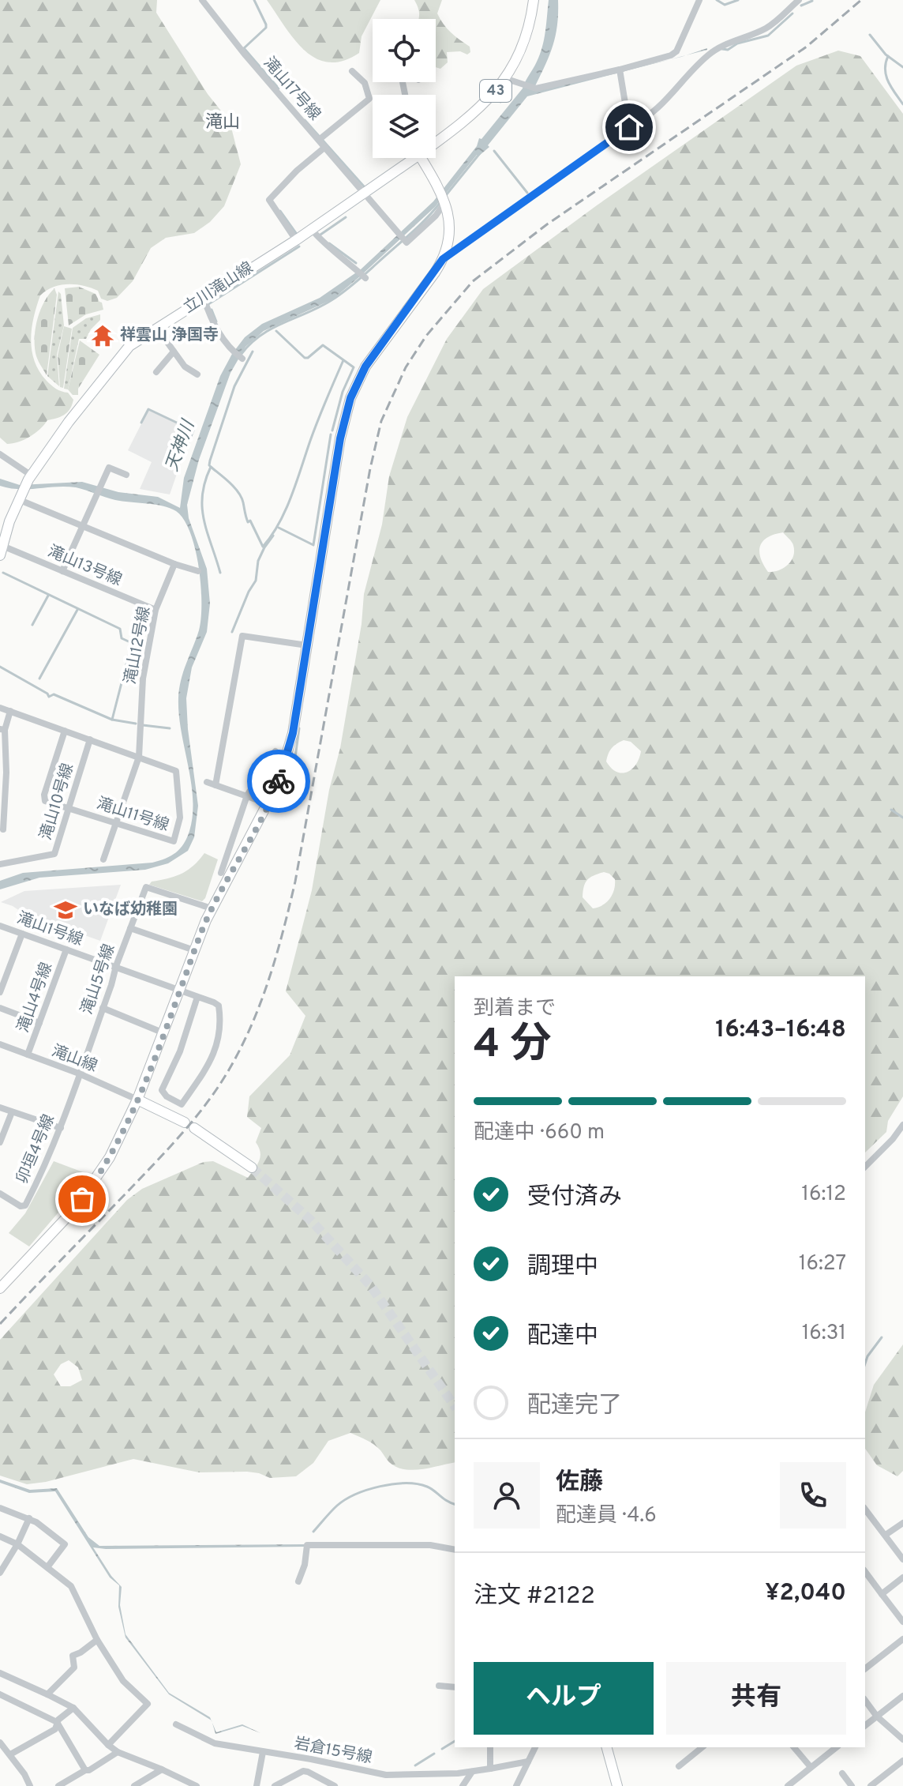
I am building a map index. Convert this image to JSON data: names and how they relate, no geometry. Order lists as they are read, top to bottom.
{
  "streets": {
    "main road": ["43", "立川滝山線"],
    "street": [
      "滝山17号線",
      "滝山13号線",
      "滝山12号線",
      "滝山10号線",
      "滝山11号線",
      "滝山1号線",
      "滝山5号線",
      "滝山4号線",
      "滝山線",
      "卯垣4号線",
      "岩倉15号線"
    ]
  },
  "crossings": [
    ["滝山17号線", "立川滝山線"],
    ["立川滝山線", "滝山13号線"],
    ["滝山13号線", "滝山12号線"],
    ["滝山12号線", "滝山11号線"],
    ["滝山10号線", "滝山11号線"],
    ["滝山1号線", "滝山5号線"],
    ["滝山1号線", "滝山4号線"],
    ["滝山5号線", "滝山線"],
    ["滝山5号線", "卯垣4号線"],
    ["滝山4号線", "滝山線"],
    ["滝山線", "卯垣4号線"]
  ],
  "districts": ["滝山"],
  "water": ["天神川"],
  "places": {
    "temple": ["祥雲山 浄国寺"],
    "school or university": ["いなば幼稚園"]
  },
  "page": {
    "heading": ["4 分", "到着まで", "16:43–16:48"],
    "panel": [
      "佐藤",
      "配達員 · 4.6",
      "注文 #2122",
      "¥2,040"
    ],
    "bar": "配達中 · 660 m",
    "list": [
      ["受付済み", "16:12"],
      ["調理中", "16:27"],
      ["配達中", "16:31"],
      "配達完了"
    ],
    "buttons": ["ヘルプ", "共有"]
  }
}
